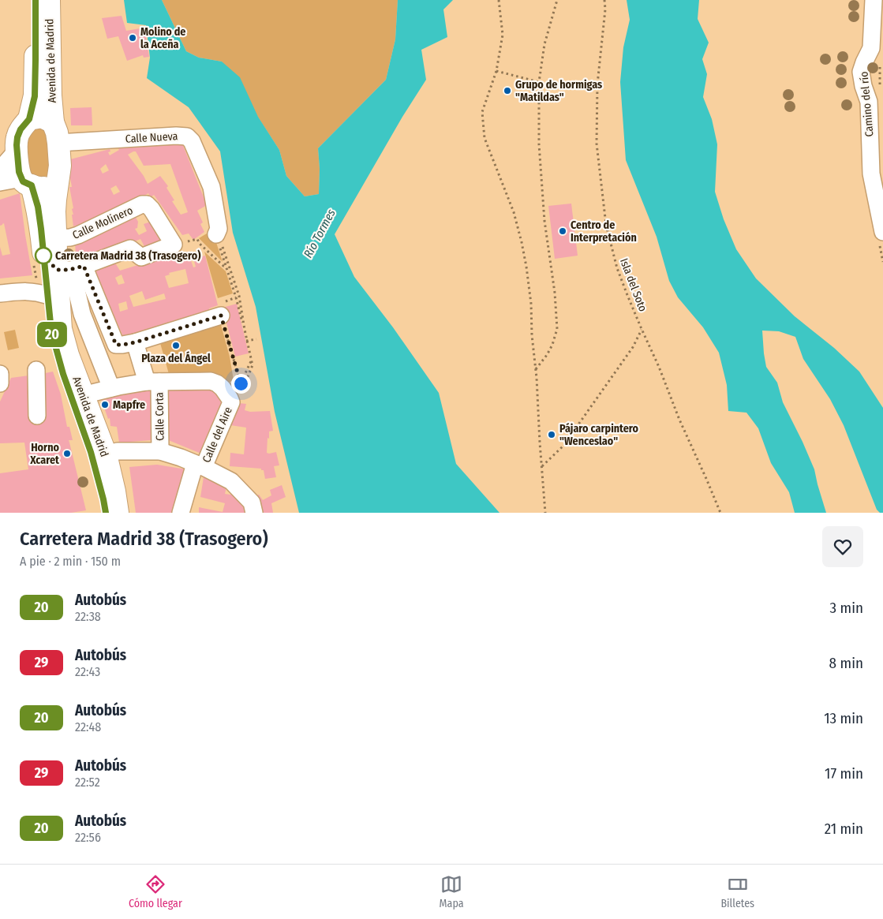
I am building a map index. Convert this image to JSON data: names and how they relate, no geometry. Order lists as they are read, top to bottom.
{
  "streets": {
    "highway": ["Avenida de Madrid"],
    "street": [
      "Camino del río",
      "Calle Nueva",
      "Calle Molinero",
      "Calle Corta",
      "Calle del Aire"
    ],
    "path": ["Isla del Soto"]
  },
  "crossings": [
    ["Avenida de Madrid", "Calle Nueva"],
    ["Avenida de Madrid", "Calle Molinero"],
    ["Calle Corta", "Calle del Aire"]
  ],
  "water": ["Río Tormes"],
  "places": [
    "Molino de la Aceña",
    "Grupo de hormigas \"Matildas\"",
    "Centro de Interpretación",
    "Carretera Madrid 38 (Trasogero)",
    "Plaza del Ángel",
    "Mapfre",
    "Pájaro carpintero \"Wenceslao\"",
    "Horno Xcaret"
  ],
  "lines": ["bus line 20"],
  "page": {
    "on_map": "20",
    "heading": ["Carretera Madrid 38 (Trasogero)", "A pie · 2 min · 150 m"],
    "list": [
      {
        "mark": "20",
        "name": "Autobús",
        "note": "22:38",
        "value": "3 min"
      },
      {
        "mark": "29",
        "name": "Autobús",
        "note": "22:43",
        "value": "8 min"
      },
      {
        "mark": "20",
        "name": "Autobús",
        "note": "22:48",
        "value": "13 min"
      },
      {
        "mark": "29",
        "name": "Autobús",
        "note": "22:52",
        "value": "17 min"
      },
      {
        "mark": "20",
        "name": "Autobús",
        "note": "22:56",
        "value": "21 min"
      }
    ],
    "tabs": ["Cómo llegar", "Mapa", "Billetes"]
  }
}
